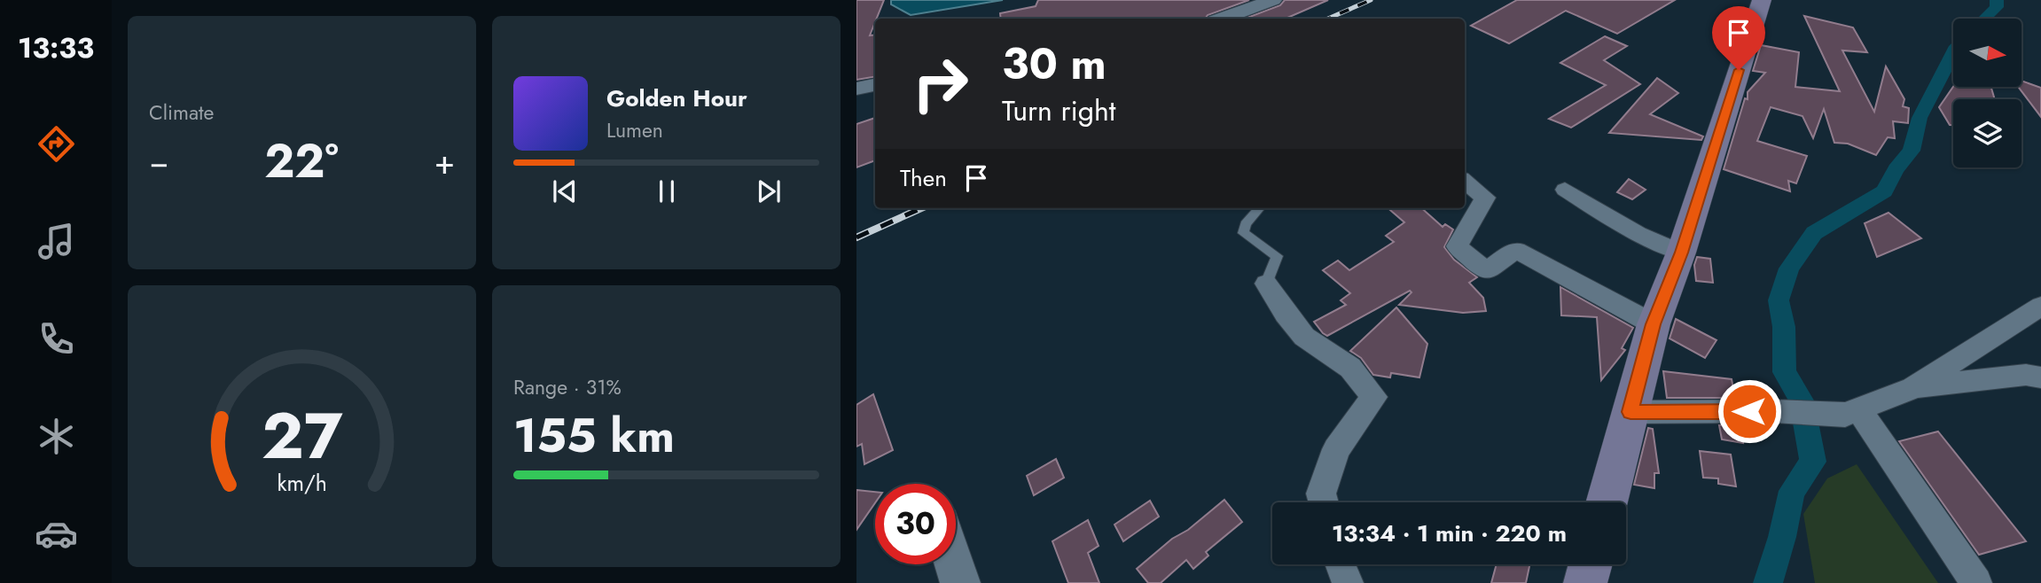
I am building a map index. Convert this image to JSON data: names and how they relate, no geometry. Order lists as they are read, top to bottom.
{
  "north": "right",
  "page": {
    "tabs": "13:33",
    "tile": [
      "Climate",
      ["Range · 31%", "155 km"]
    ],
    "turn": ["30 m", "Turn right"],
    "song": ["Golden Hour", "Lumen"],
    "heat": ["−", "22°", "+"],
    "then": "Then",
    "limit": "30",
    "trip": "13:34 · 1 min · 220 m",
    "gauge": ["27", "km/h"]
  }
}
